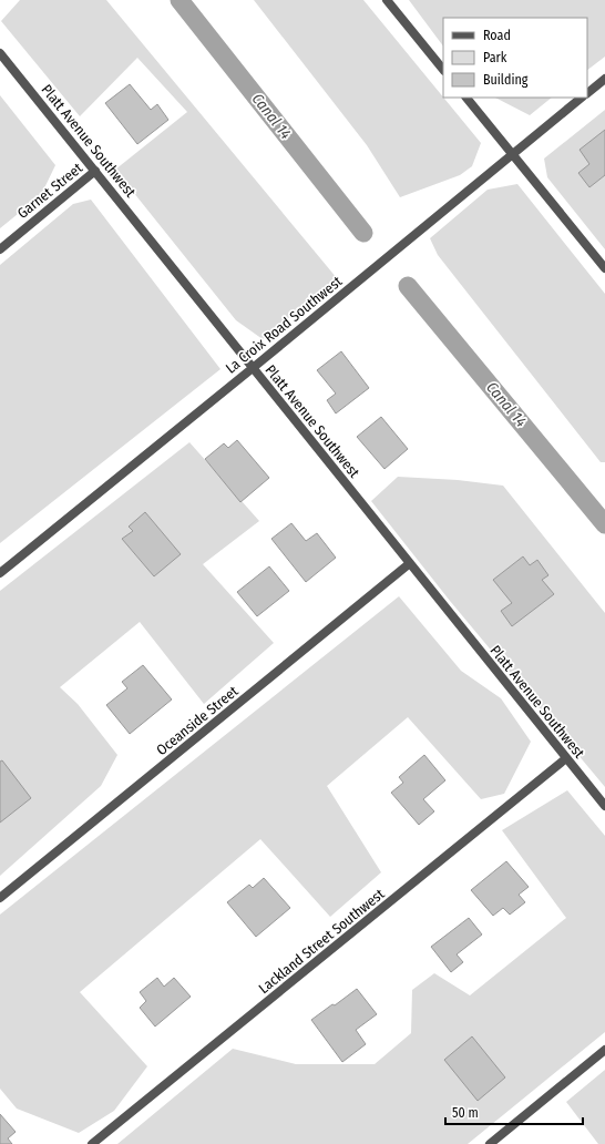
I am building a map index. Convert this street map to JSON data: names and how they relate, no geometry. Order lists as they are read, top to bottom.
{
  "streets": {
    "street": [
      "Platt Avenue Southwest",
      "Garnet Street",
      "La Croix Road Southwest",
      "Oceanside Street",
      "Lackland Street Southwest"
    ]
  },
  "crossings": [
    ["Platt Avenue Southwest", "Garnet Street"],
    ["Platt Avenue Southwest", "La Croix Road Southwest"],
    ["Platt Avenue Southwest", "Oceanside Street"],
    ["Platt Avenue Southwest", "Lackland Street Southwest"]
  ],
  "water": ["Canal 14"],
  "legend": ["Road", "Park", "Building"],
  "scale_bar": "50 m"
}
